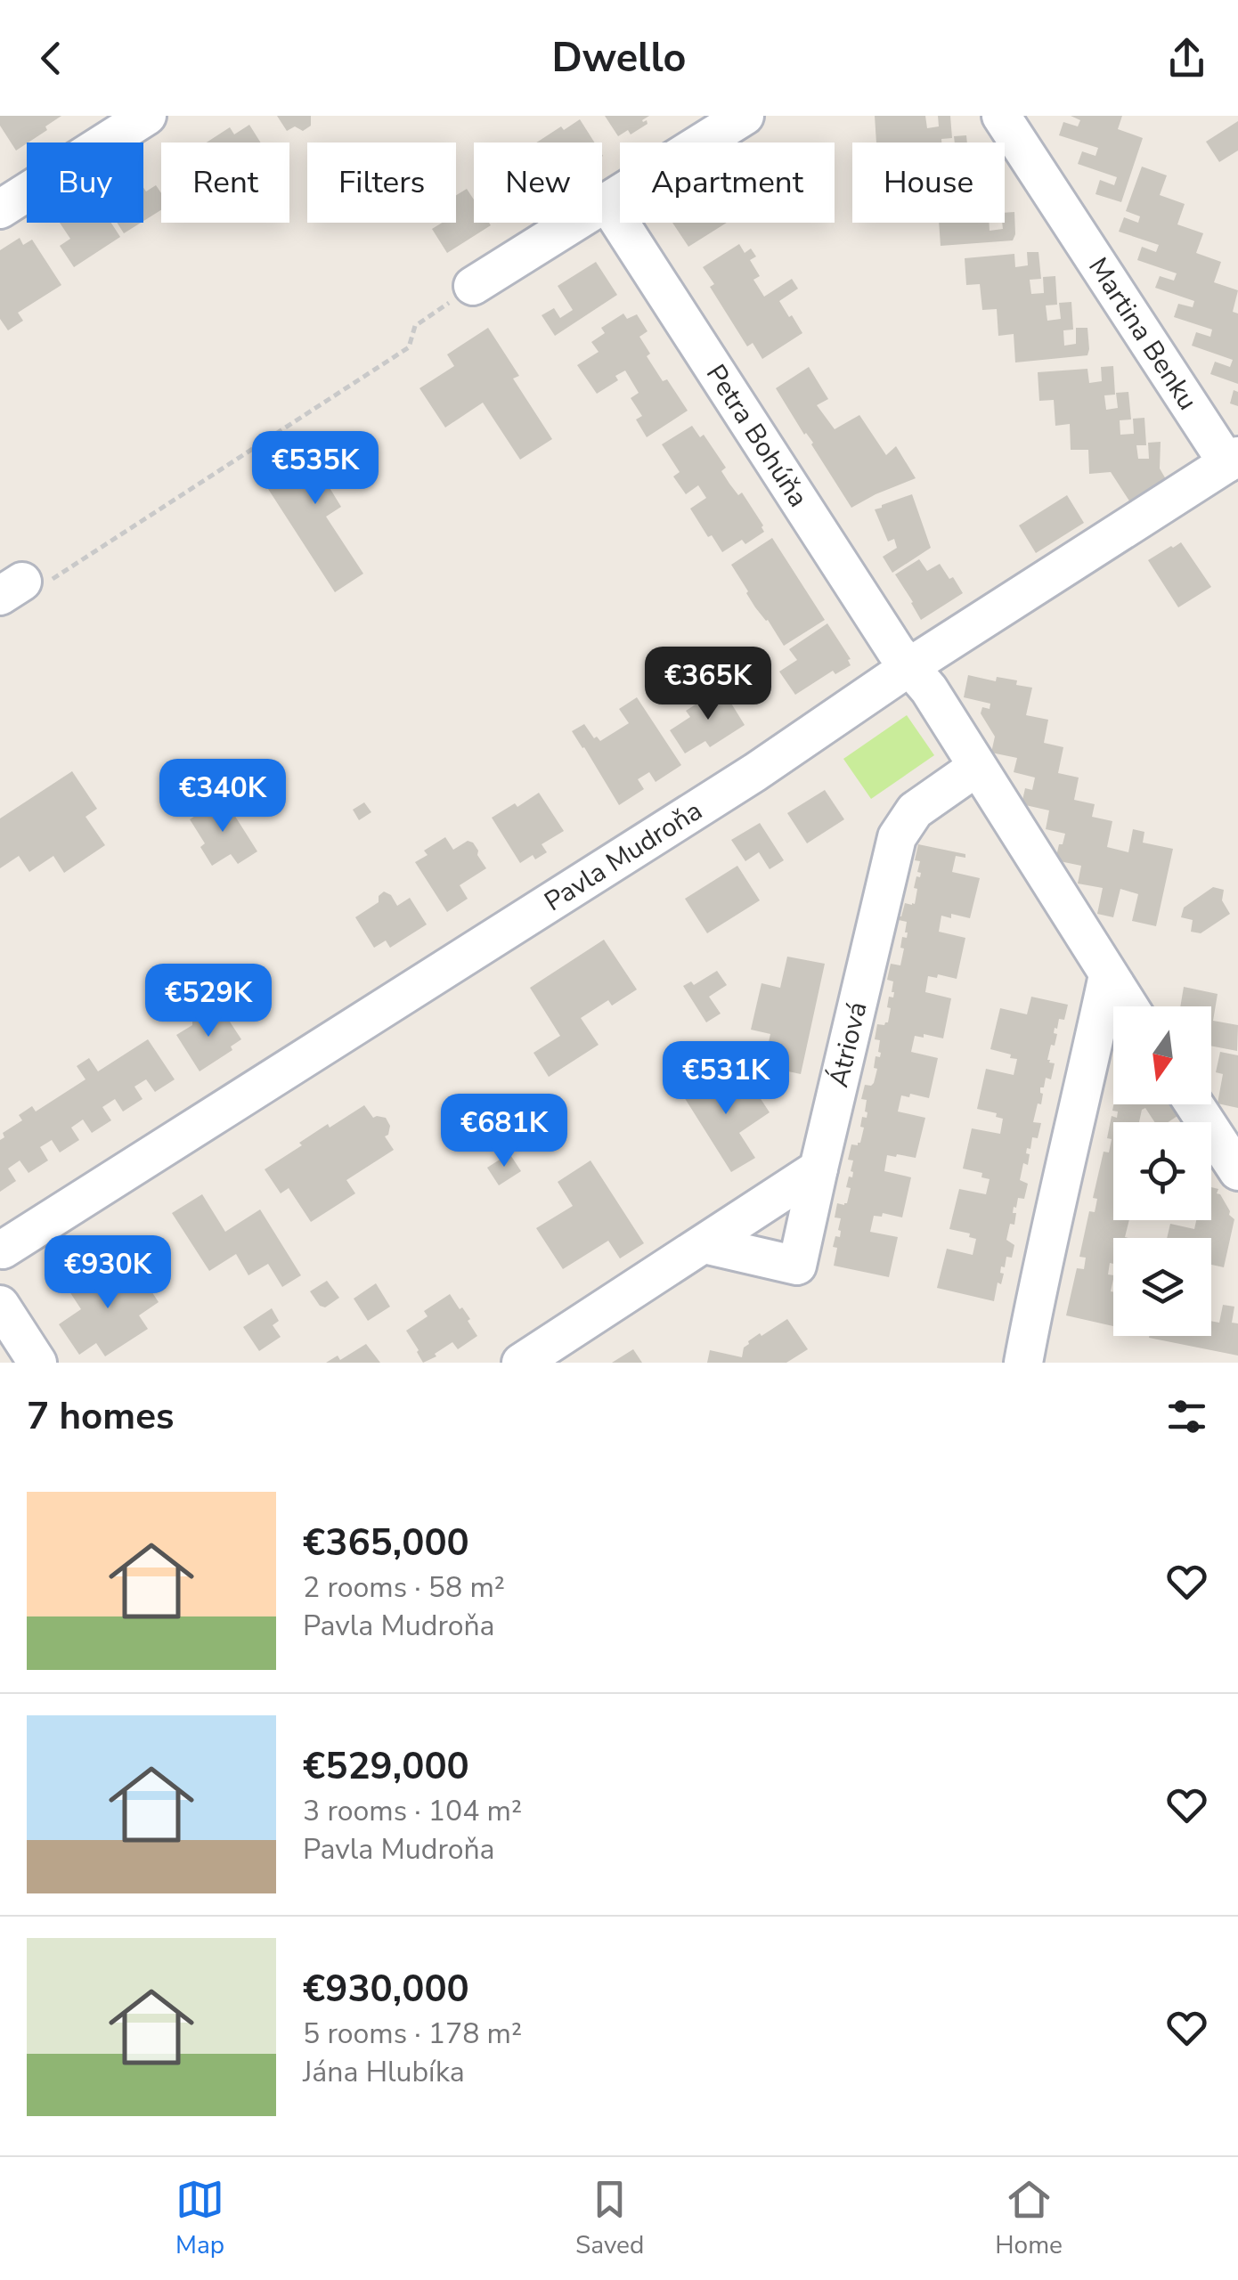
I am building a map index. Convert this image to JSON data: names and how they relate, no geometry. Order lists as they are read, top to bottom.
{
  "streets": {
    "street": [
      "Martina Benku",
      "Petra Bohúňa",
      "Pavla Mudroňa",
      "Átriová"
    ]
  },
  "crossings": [
    ["Martina Benku", "Pavla Mudroňa"],
    ["Petra Bohúňa", "Pavla Mudroňa"]
  ],
  "north": "bottom",
  "page": {
    "header": "Dwello",
    "chip": [
      "Buy",
      "Rent",
      "Filters",
      "New",
      "Apartment",
      "House"
    ],
    "price": [
      "€535K",
      "€365K",
      "€340K",
      "€529K",
      "€531K",
      "€681K",
      "€930K"
    ],
    "heading": "7 homes",
    "list": [
      {
        "name": "€365,000",
        "note": "2 rooms · 58 m² · Pavla Mudroňa"
      },
      {
        "name": "€529,000",
        "note": "3 rooms · 104 m² · Pavla Mudroňa"
      },
      {
        "name": "€930,000",
        "note": "5 rooms · 178 m² · Jána Hlubíka"
      }
    ],
    "tabs": ["Map", "Saved", "Home"]
  }
}
